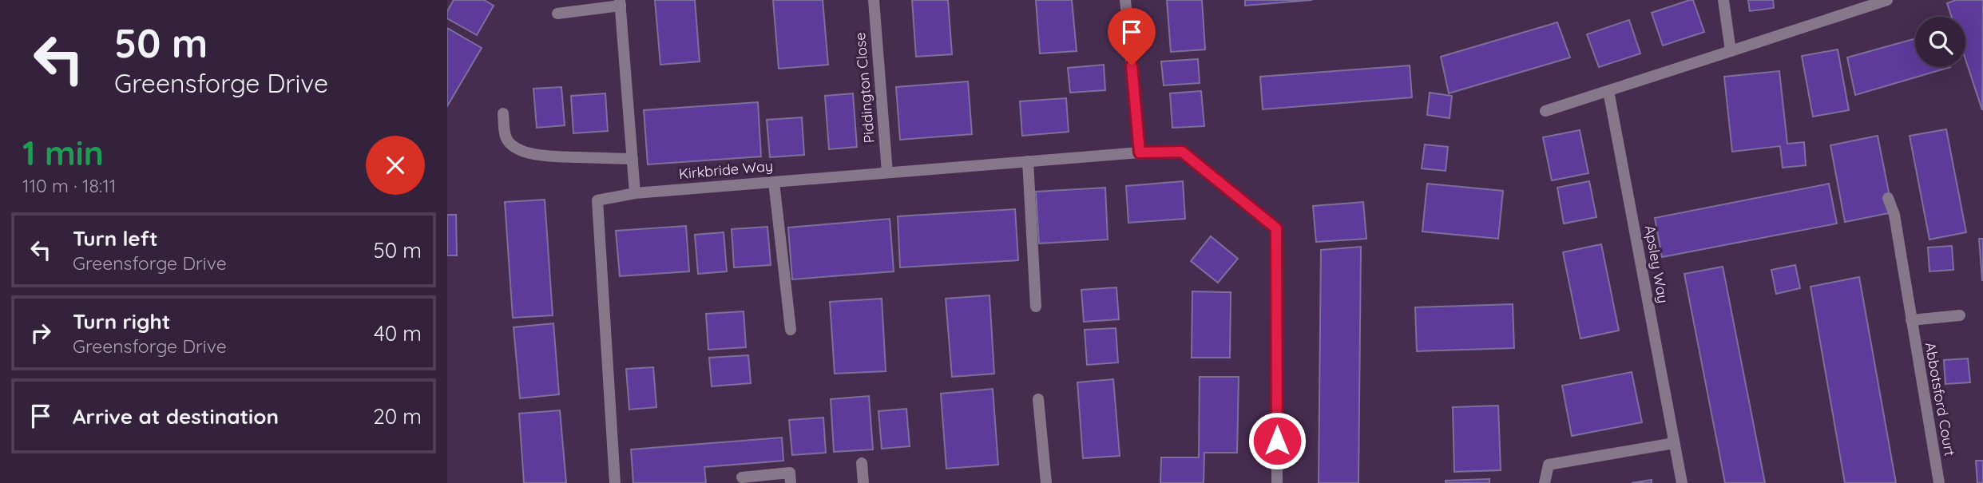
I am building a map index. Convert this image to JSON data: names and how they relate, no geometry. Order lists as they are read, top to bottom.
{
  "streets": {
    "street": [
      "Piddington Close",
      "Kirkbride Way",
      "Apsley Way",
      "Abbotsford Court"
    ]
  },
  "crossings": [
    ["Piddington Close", "Kirkbride Way"]
  ],
  "page": {
    "turn": ["50 m", "Greensforge Drive"],
    "heading": ["1 min", "110 m · 18:11"],
    "list": [
      {
        "name": "Turn left",
        "note": "Greensforge Drive",
        "value": "50 m"
      },
      {
        "name": "Turn right",
        "note": "Greensforge Drive",
        "value": "40 m"
      },
      {
        "name": "Arrive at destination",
        "value": "20 m"
      }
    ]
  }
}
